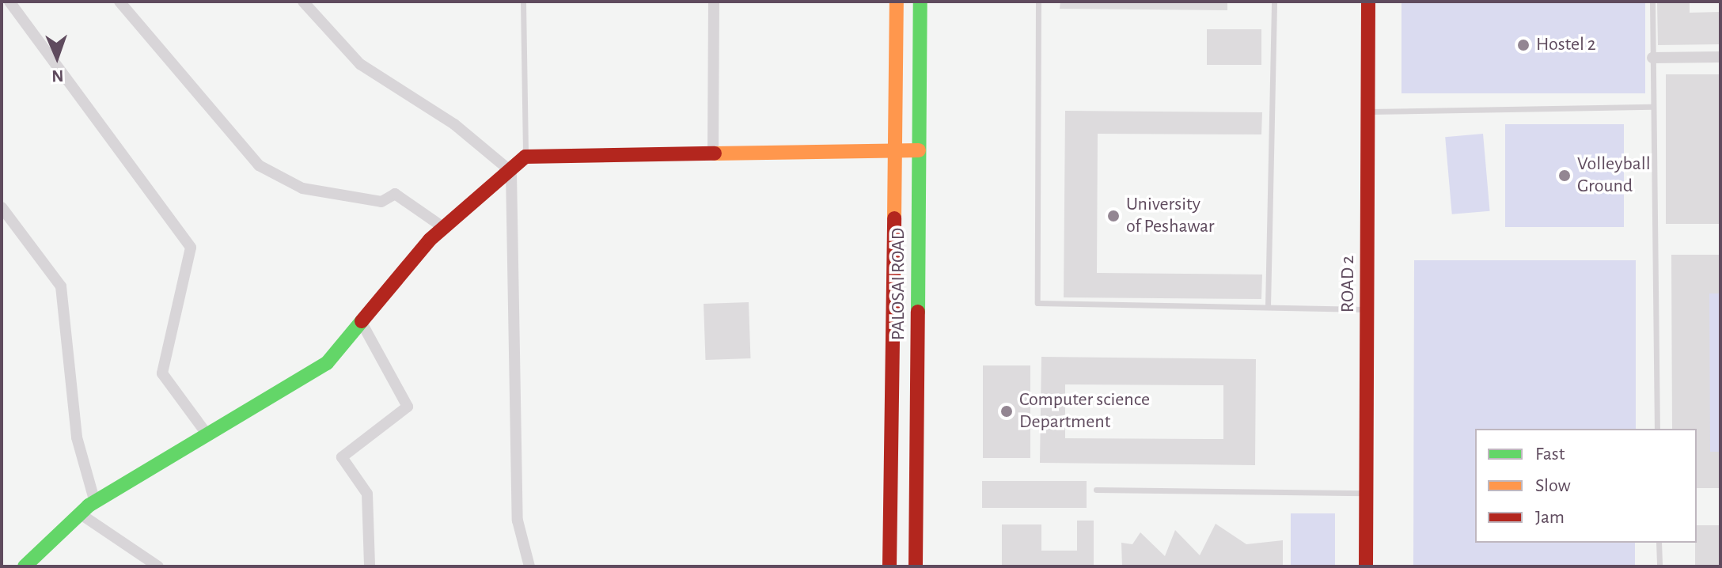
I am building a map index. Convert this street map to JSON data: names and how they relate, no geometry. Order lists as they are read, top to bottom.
{
  "streets": {
    "street": ["PALOSAI ROAD", "ROAD 2"]
  },
  "places": [
    "Hostel 2",
    "Volleyball Ground",
    "University of Peshawar",
    "Computer science Department"
  ],
  "legend": ["Fast", "Slow", "Jam"],
  "north": "bottom"
}
